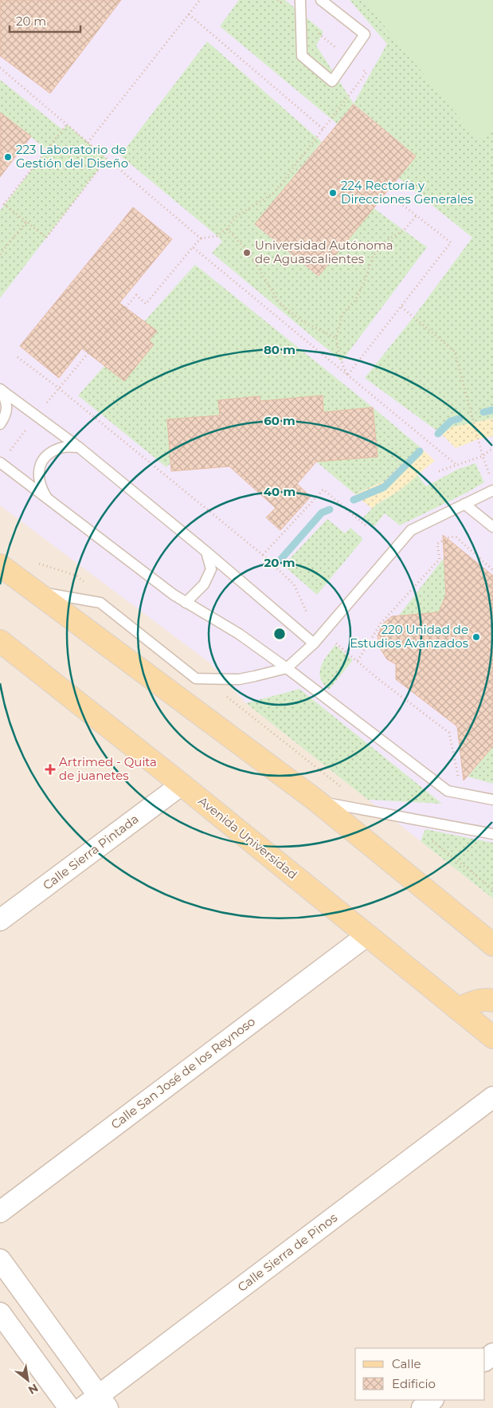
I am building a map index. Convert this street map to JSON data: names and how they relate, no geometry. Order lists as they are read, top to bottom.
{
  "streets": {
    "main road": ["Avenida Universidad"],
    "street": ["Calle Sierra Pintada", "Calle San José de los Reynoso", "Calle Sierra de Pinos"]
  },
  "crossings": [
    ["Avenida Universidad", "Calle Sierra Pintada"],
    ["Avenida Universidad", "Calle San José de los Reynoso"]
  ],
  "places": {
    "other": [
      "223 Laboratorio de Gestión del Diseño",
      "224 Rectoría y Direcciones Generales",
      "Universidad Autónoma de Aguascalientes",
      "220 Unidad de Estudios Avanzados"
    ],
    "health": ["Artrimed - Quita de juanetes"]
  },
  "legend": ["Calle", "Edificio"],
  "scale_bar": "20 m",
  "north": "bottom right",
  "rings": [
    "80 m",
    "60 m",
    "40 m",
    "20 m"
  ]
}
